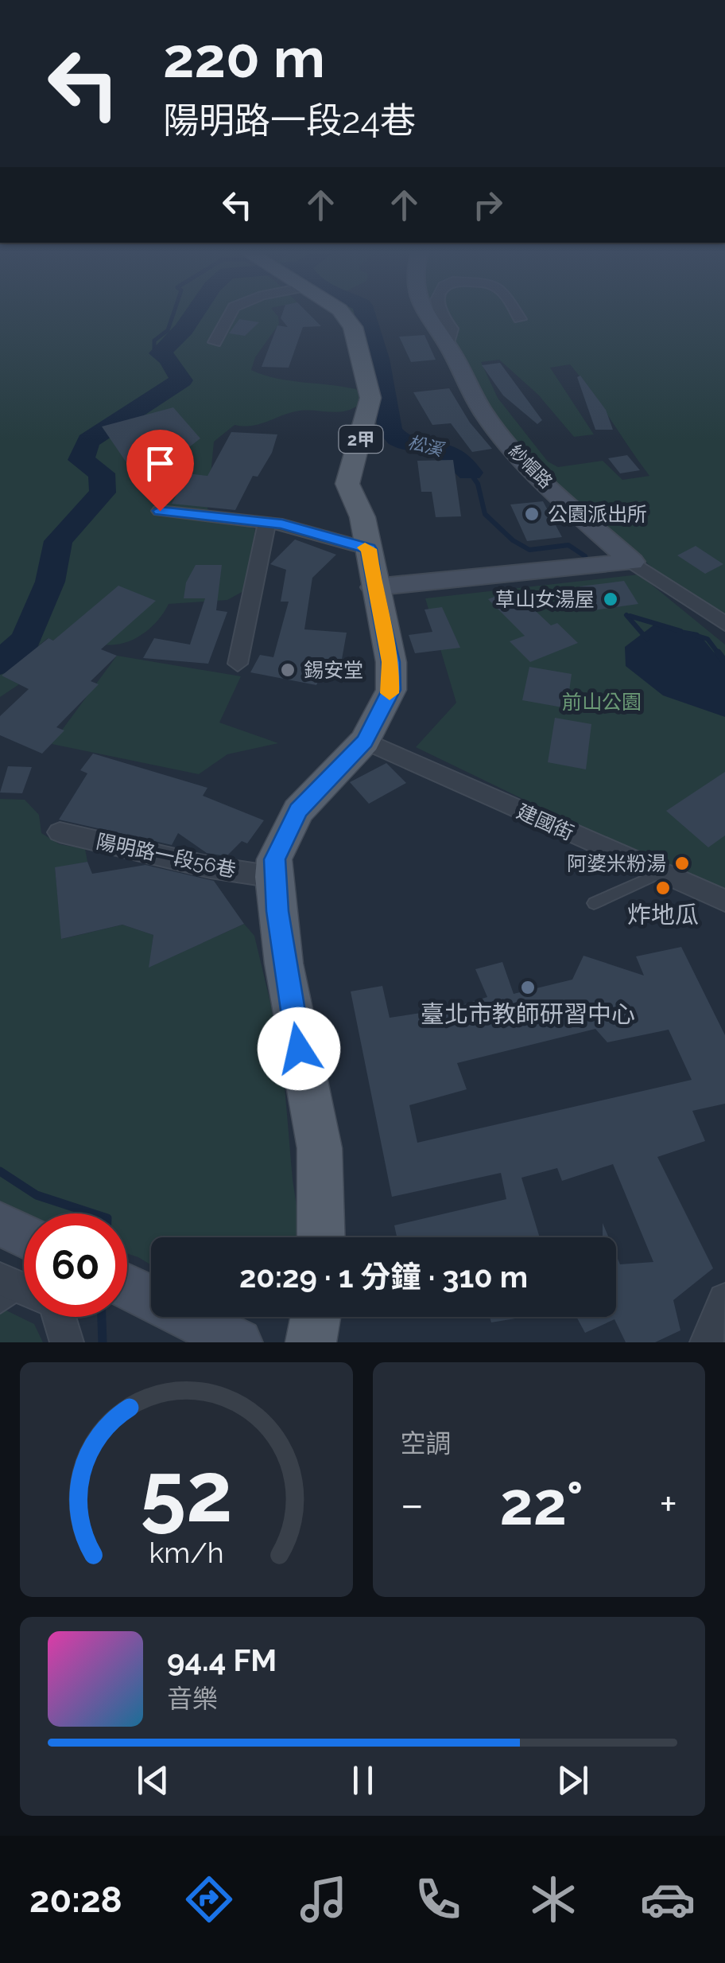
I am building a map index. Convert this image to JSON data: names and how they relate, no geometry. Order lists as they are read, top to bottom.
{
  "streets": {
    "main road": ["2甲"],
    "street": ["紗帽路", "建國街", "陽明路一段56巷"]
  },
  "crossings": [
    ["2甲", "建國街"],
    ["2甲", "陽明路一段56巷"]
  ],
  "water": ["松溪"],
  "parks": ["前山公園"],
  "places": [
    "公園派出所",
    "草山女湯屋",
    "錫安堂",
    "阿婆米粉湯",
    "炸地瓜",
    "臺北市教師研習中心"
  ],
  "page": {
    "turn": ["220 m", "陽明路一段24巷"],
    "limit": "60",
    "trip": "20:29 · 1 分鐘 · 310 m",
    "tile": "空調",
    "heat": ["−", "22°", "+"],
    "song": ["94.4 FM", "音樂"],
    "tabs": "20:28",
    "gauge": ["52", "km/h"]
  }
}
